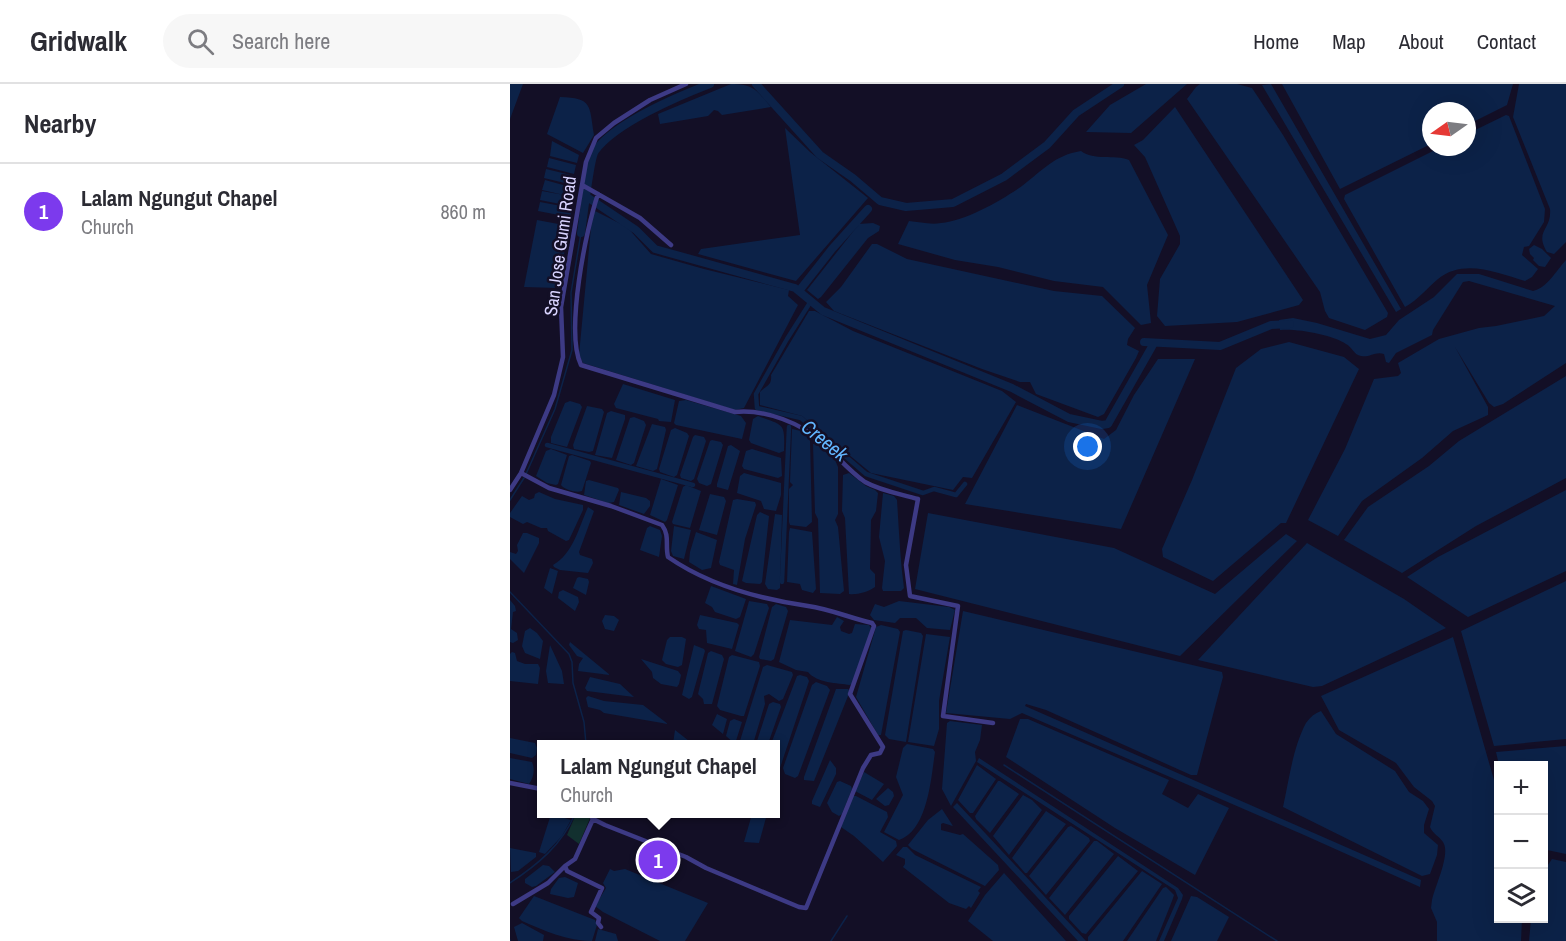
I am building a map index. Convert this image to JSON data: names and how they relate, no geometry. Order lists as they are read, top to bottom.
{
  "streets": {
    "street": ["San Jose Gumi Road"]
  },
  "water": ["Creeek"],
  "north": "left",
  "page": {
    "header": "Gridwalk",
    "search": "Search here",
    "nav": [
      "Home",
      "Map",
      "About",
      "Contact"
    ],
    "heading": "Nearby",
    "list": [
      {
        "mark": "1",
        "name": "Lalam Ngungut Chapel",
        "note": "Church",
        "value": "860 m"
      }
    ],
    "popup": ["Lalam Ngungut Chapel", "Church"],
    "map_buttons": ["+", "−"],
    "pins": "1"
  }
}
